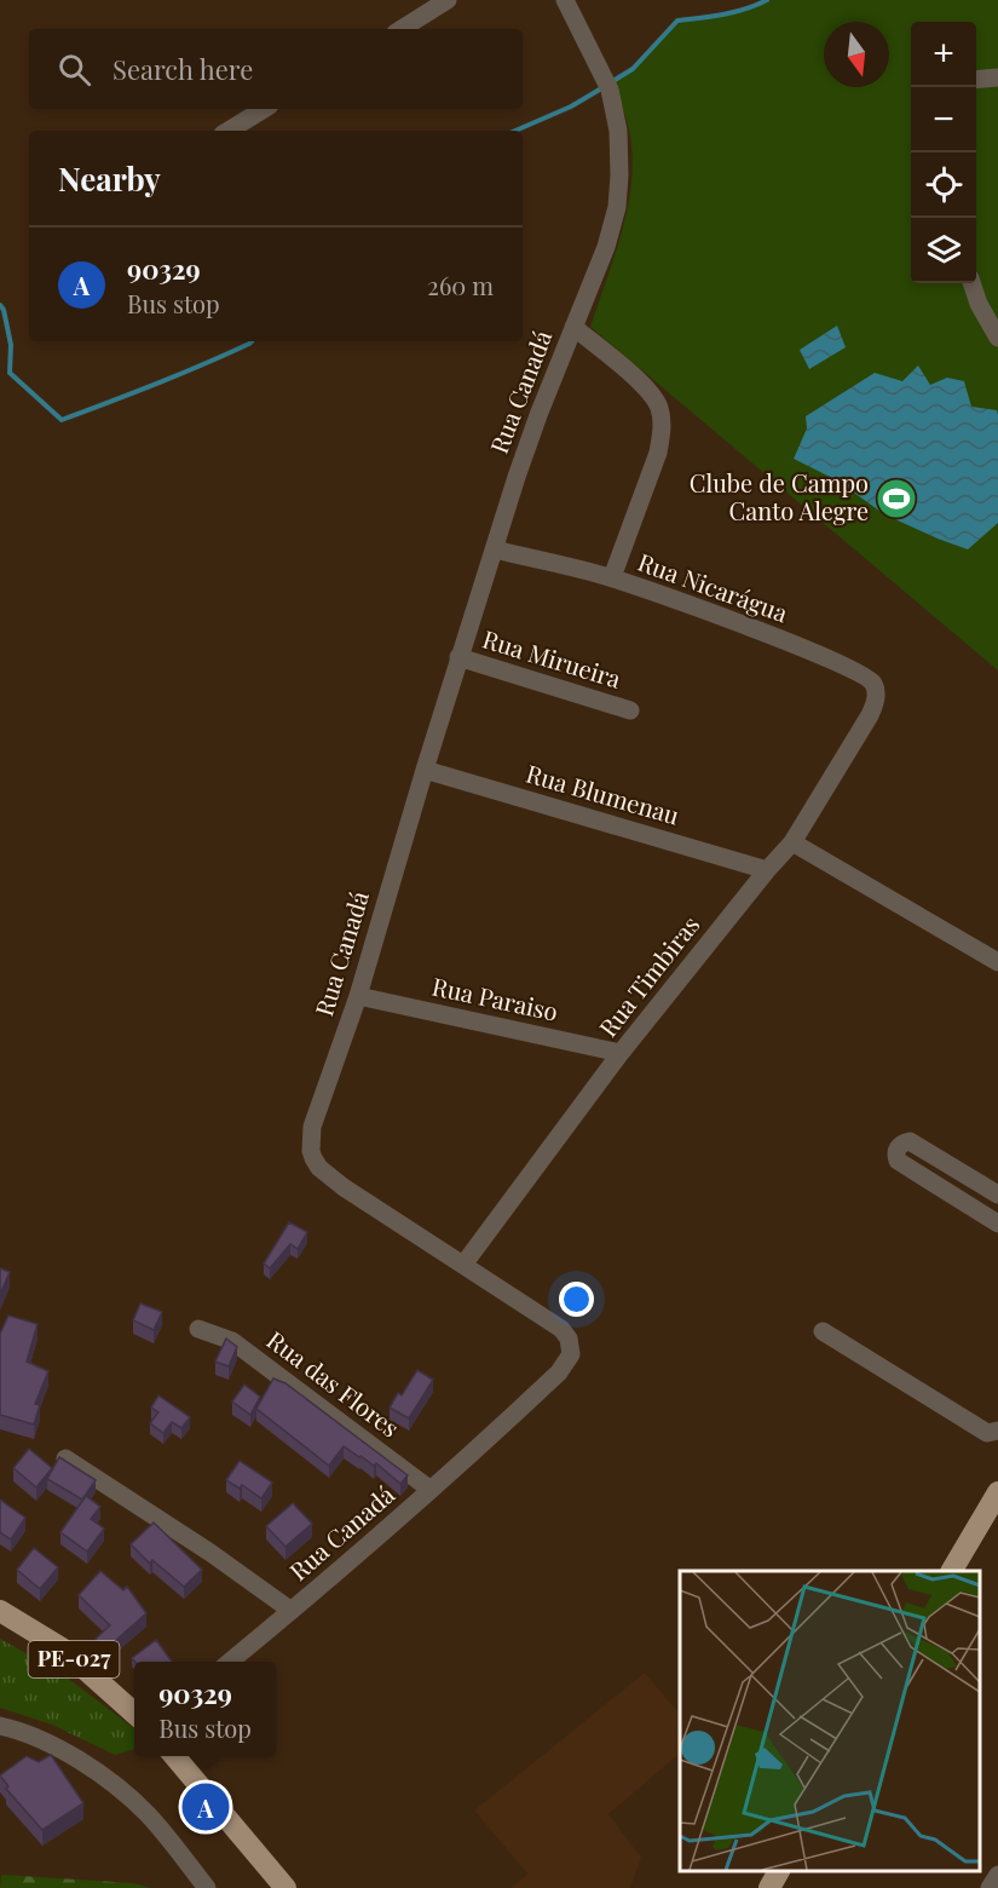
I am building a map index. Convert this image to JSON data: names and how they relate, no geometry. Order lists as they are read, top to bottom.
{
  "streets": {
    "main road": ["PE-027"],
    "street": [
      "Rua Canadá",
      "Rua Nicarágua",
      "Rua Mirueira",
      "Rua Blumenau",
      "Rua Timbiras",
      "Rua Paraiso",
      "Rua das Flores"
    ]
  },
  "crossings": [
    ["Rua Canadá", "Rua Nicarágua"],
    ["Rua Canadá", "Rua Mirueira"],
    ["Rua Canadá", "Rua Blumenau"],
    ["Rua Canadá", "Rua Timbiras"],
    ["Rua Canadá", "Rua Paraiso"],
    ["Rua Canadá", "Rua das Flores"],
    ["Rua Nicarágua", "Rua Timbiras"],
    ["Rua Blumenau", "Rua Timbiras"],
    ["Rua Timbiras", "Rua Paraiso"]
  ],
  "places": {
    "sports": ["Clube de Campo Canto Alegre"]
  },
  "north": "bottom",
  "page": {
    "map_buttons": ["+", "−"],
    "search": "Search here",
    "heading": "Nearby",
    "list": [
      {
        "mark": "A",
        "name": "90329",
        "note": "Bus stop",
        "value": "260 m"
      }
    ],
    "popup": ["90329", "Bus stop"],
    "pins": "A"
  }
}
